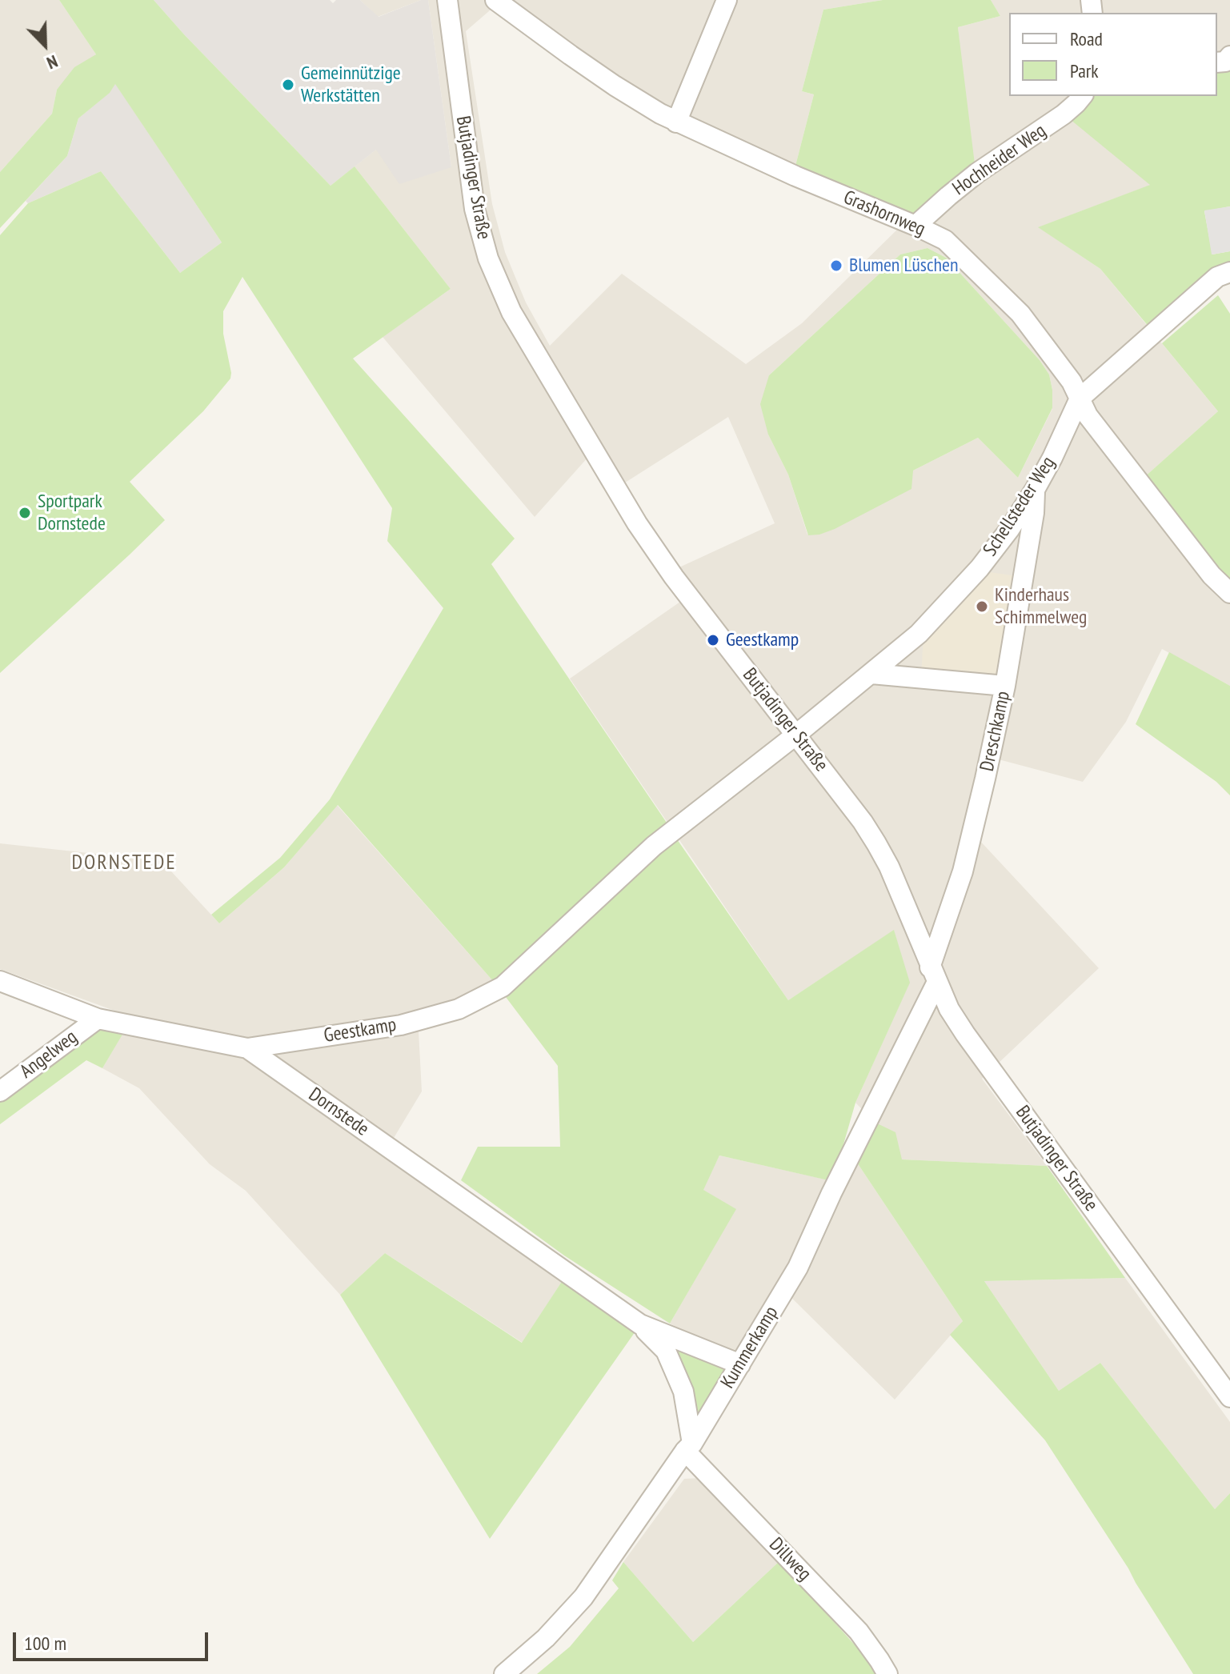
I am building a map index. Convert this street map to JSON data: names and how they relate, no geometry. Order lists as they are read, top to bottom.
{
  "streets": {
    "street": [
      "Hochheider Weg",
      "Butjadinger Straße",
      "Grashornweg",
      "Schellsteder Weg",
      "Dreschkamp",
      "Geestkamp",
      "Angelweg",
      "Dornstede",
      "Kummerkamp",
      "Dillweg"
    ]
  },
  "crossings": [
    ["Hochheider Weg", "Grashornweg"],
    ["Butjadinger Straße", "Schellsteder Weg"],
    ["Butjadinger Straße", "Dreschkamp"],
    ["Butjadinger Straße", "Geestkamp"],
    ["Butjadinger Straße", "Kummerkamp"],
    ["Grashornweg", "Schellsteder Weg"],
    ["Schellsteder Weg", "Dreschkamp"],
    ["Schellsteder Weg", "Geestkamp"],
    ["Dreschkamp", "Kummerkamp"],
    ["Geestkamp", "Dornstede"],
    ["Angelweg", "Dornstede"],
    ["Dornstede", "Kummerkamp"],
    ["Dornstede", "Dillweg"],
    ["Kummerkamp", "Dillweg"]
  ],
  "districts": ["DORNSTEDE"],
  "places": [
    "Gemeinnützige Werkstätten",
    "Blumen Lüschen",
    "Sportpark Dornstede",
    "Kinderhaus Schimmelweg",
    "Geestkamp"
  ],
  "legend": ["Road", "Park"],
  "scale_bar": "100 m",
  "north": "bottom right"
}
